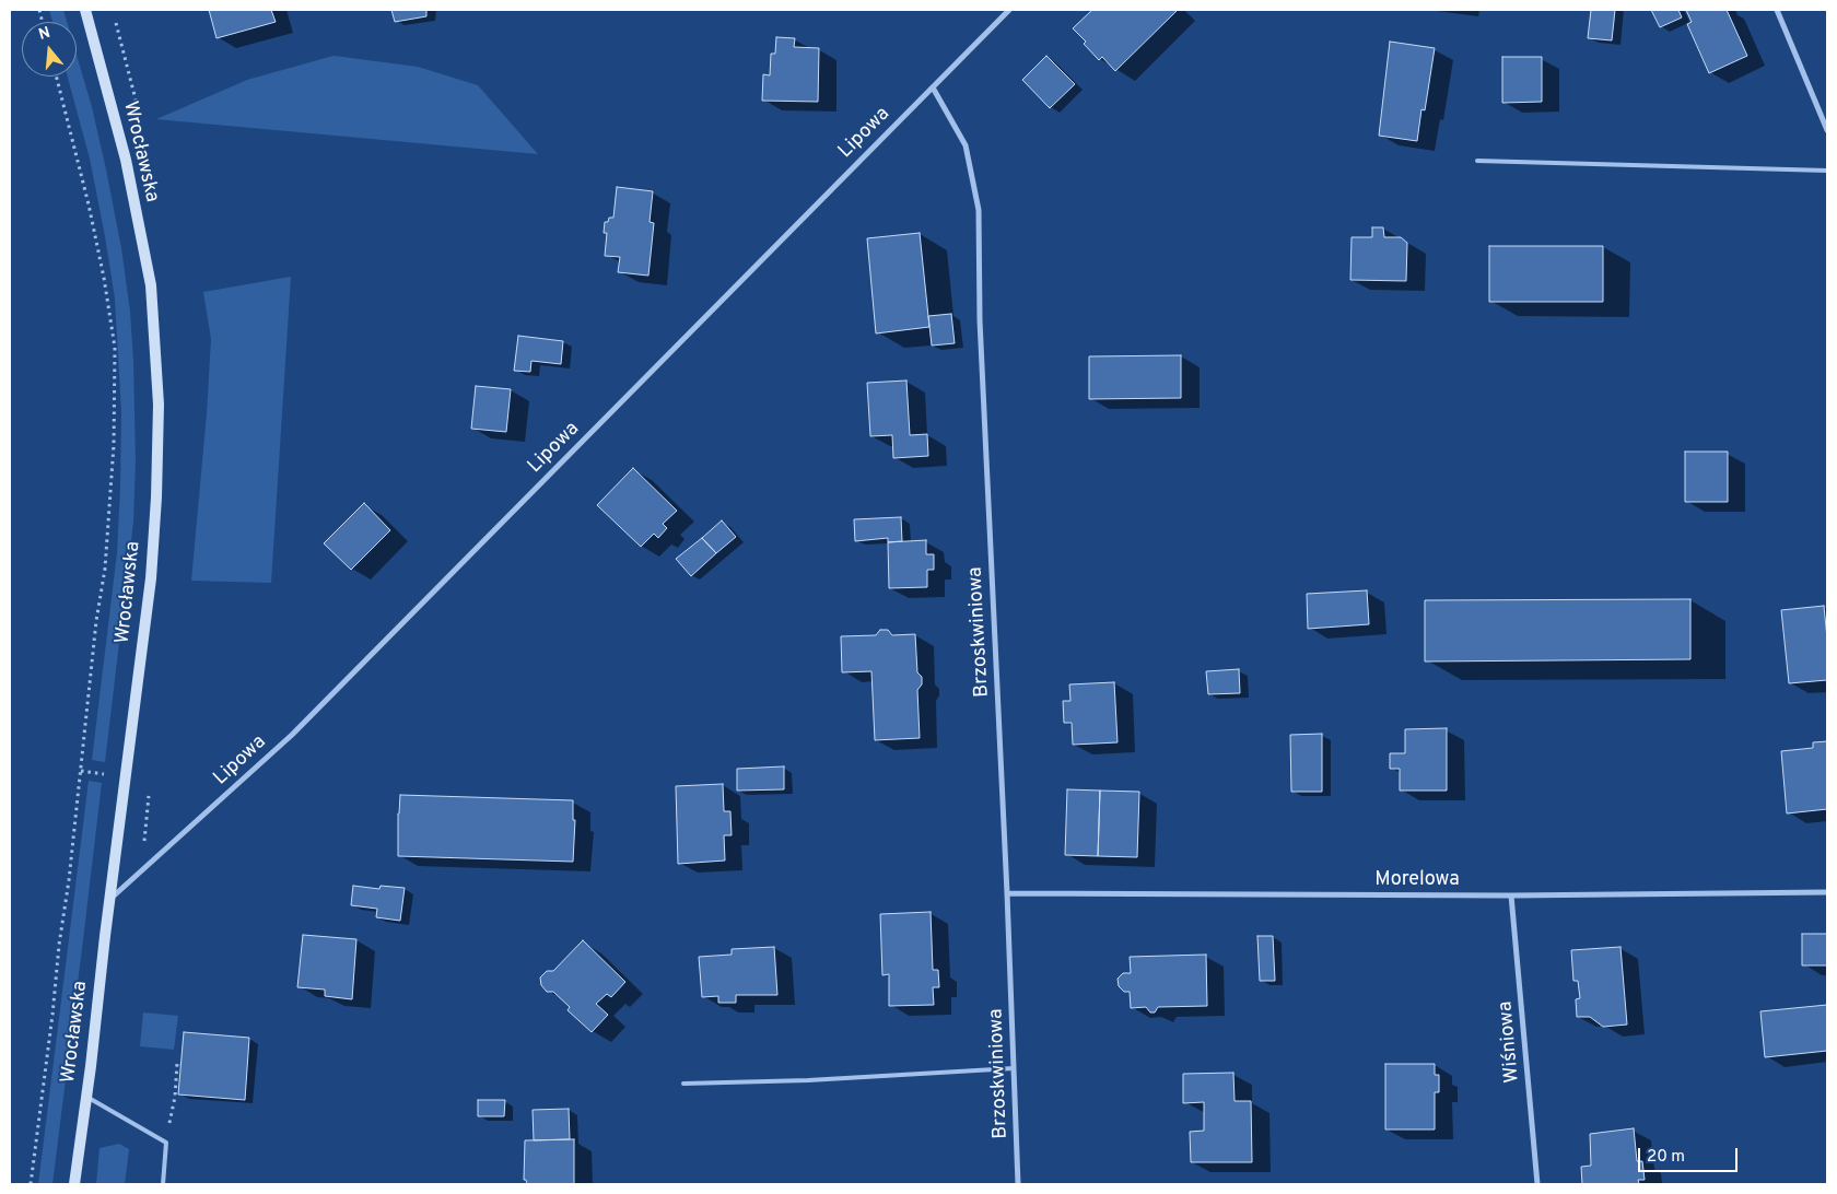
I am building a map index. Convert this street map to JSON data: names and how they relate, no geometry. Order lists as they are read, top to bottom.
{
  "streets": {
    "main road": ["Wrocławska"],
    "street": [
      "Lipowa",
      "Brzoskwiniowa",
      "Morelowa",
      "Wiśniowa"
    ]
  },
  "crossings": [
    ["Lipowa", "Wrocławska"],
    ["Lipowa", "Brzoskwiniowa"],
    ["Brzoskwiniowa", "Morelowa"],
    ["Morelowa", "Wiśniowa"]
  ],
  "scale_bar": "20 m",
  "north": "top"
}
